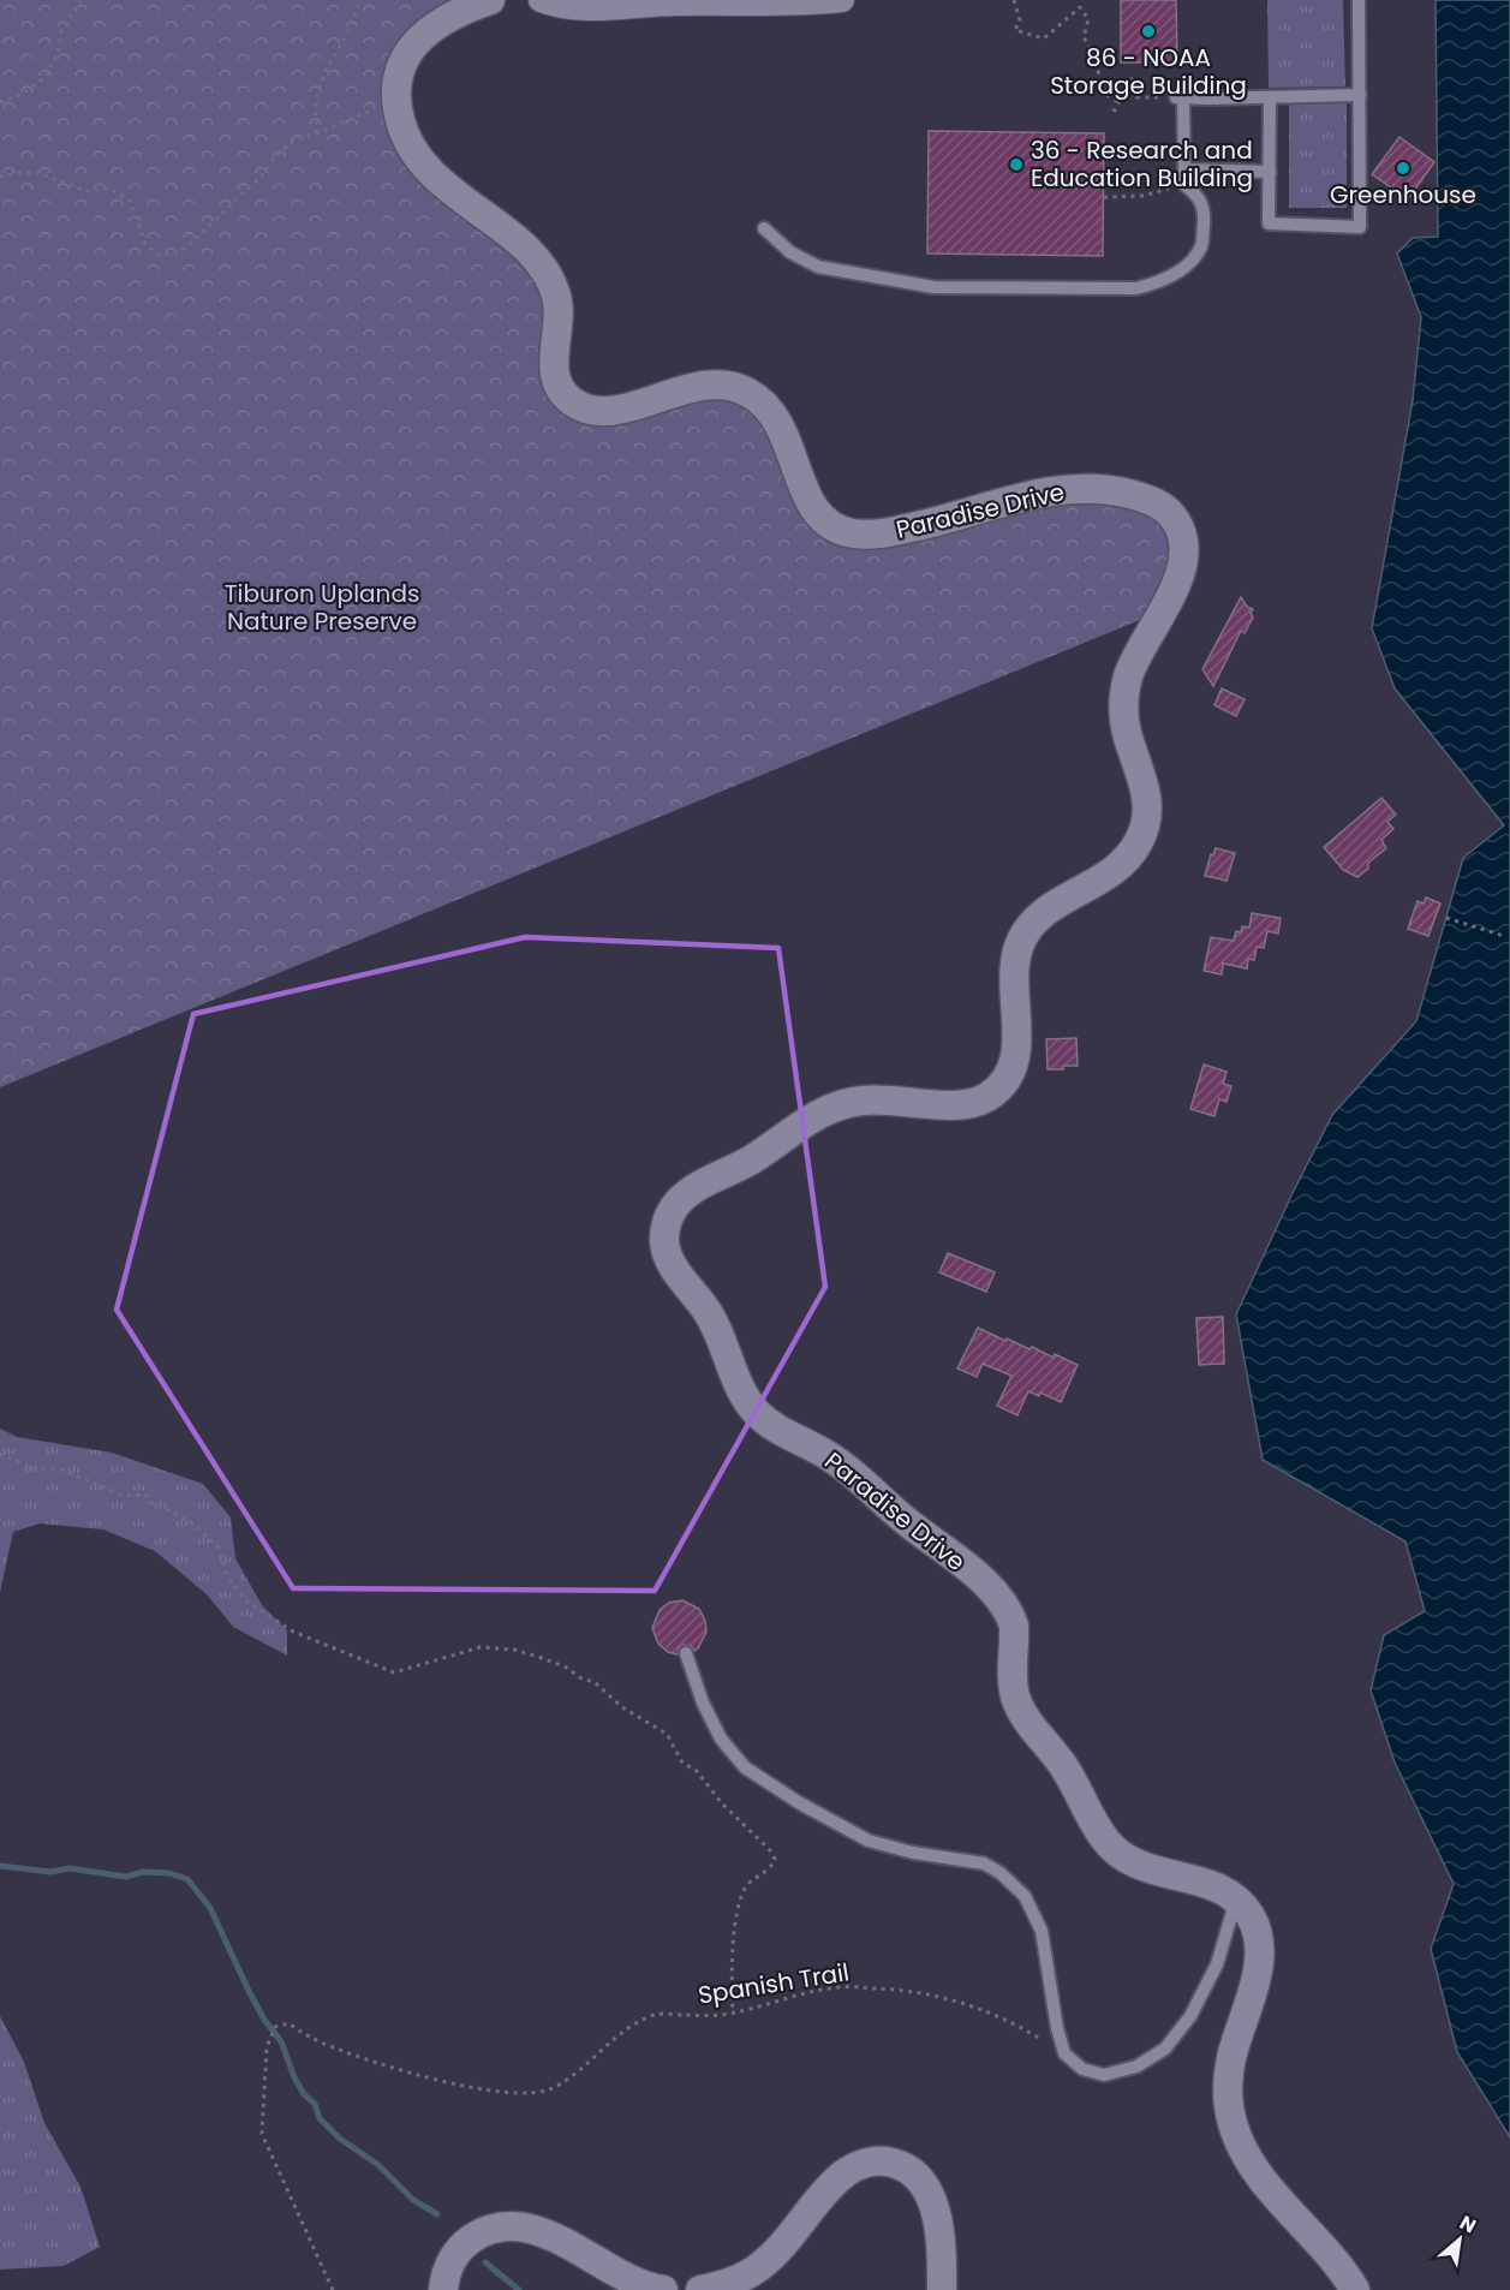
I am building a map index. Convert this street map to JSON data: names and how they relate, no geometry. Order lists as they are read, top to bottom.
{
  "streets": {
    "street": ["Paradise Drive"],
    "path": ["Spanish Trail"]
  },
  "parks": ["Tiburon Uplands Nature Preserve"],
  "places": ["86 - NOAA Storage Building", "36 - Research and Education Building", "Greenhouse"],
  "north": "top right"
}
